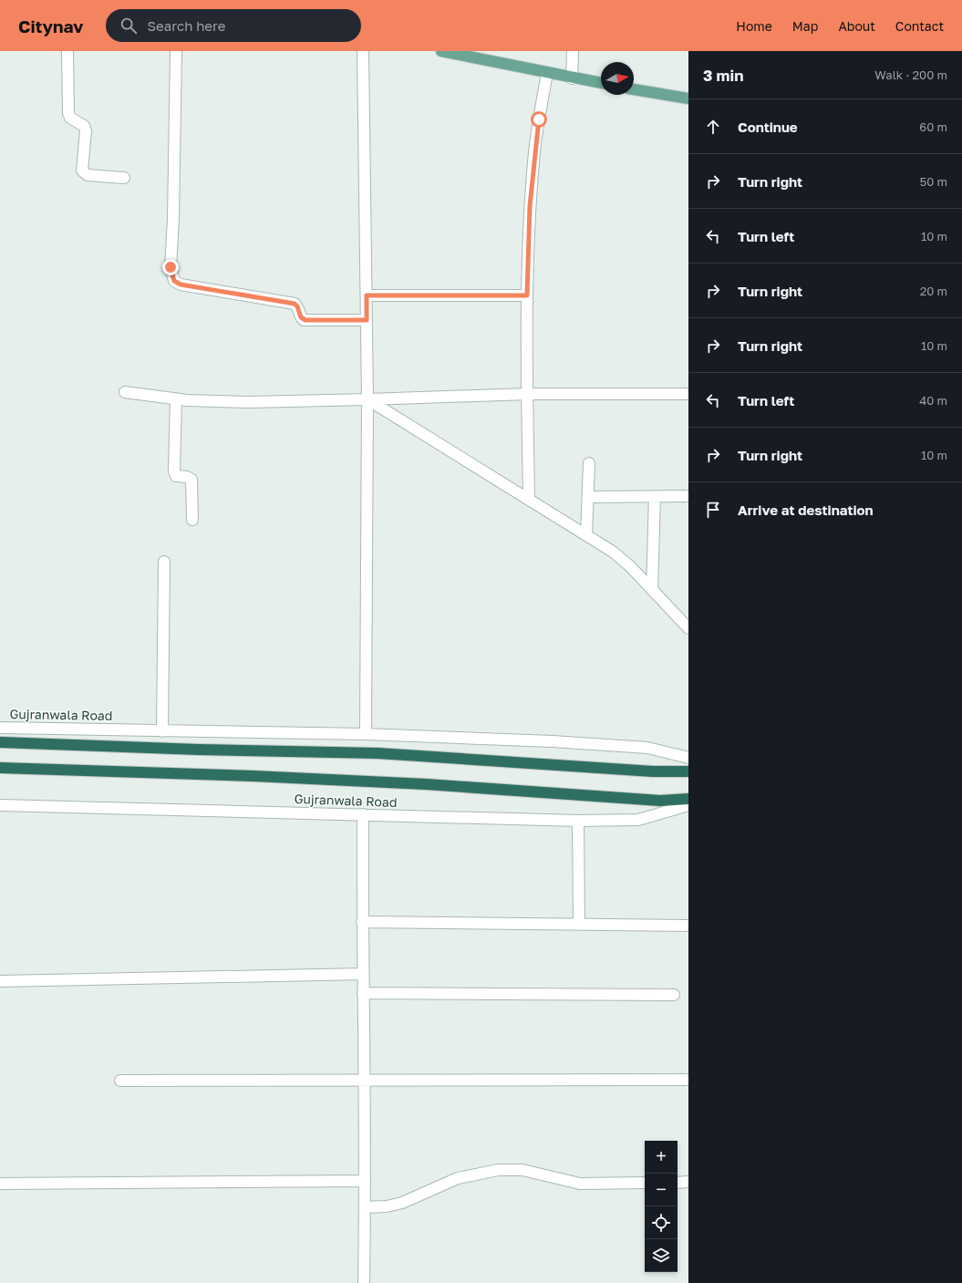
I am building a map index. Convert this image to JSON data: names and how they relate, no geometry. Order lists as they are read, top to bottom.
{
  "streets": {
    "highway": ["Gujranwala Road"]
  },
  "north": "right",
  "page": {
    "header": "Citynav",
    "search": "Search here",
    "nav": [
      "Home",
      "Map",
      "About",
      "Contact"
    ],
    "heading": ["3 min", "Walk · 200 m"],
    "list": [
      ["Continue", "60 m"],
      ["Turn right", "50 m"],
      ["Turn left", "10 m"],
      ["Turn right", "20 m"],
      ["Turn right", "10 m"],
      ["Turn left", "40 m"],
      ["Turn right", "10 m"],
      "Arrive at destination"
    ],
    "map_buttons": ["+", "−"]
  }
}
